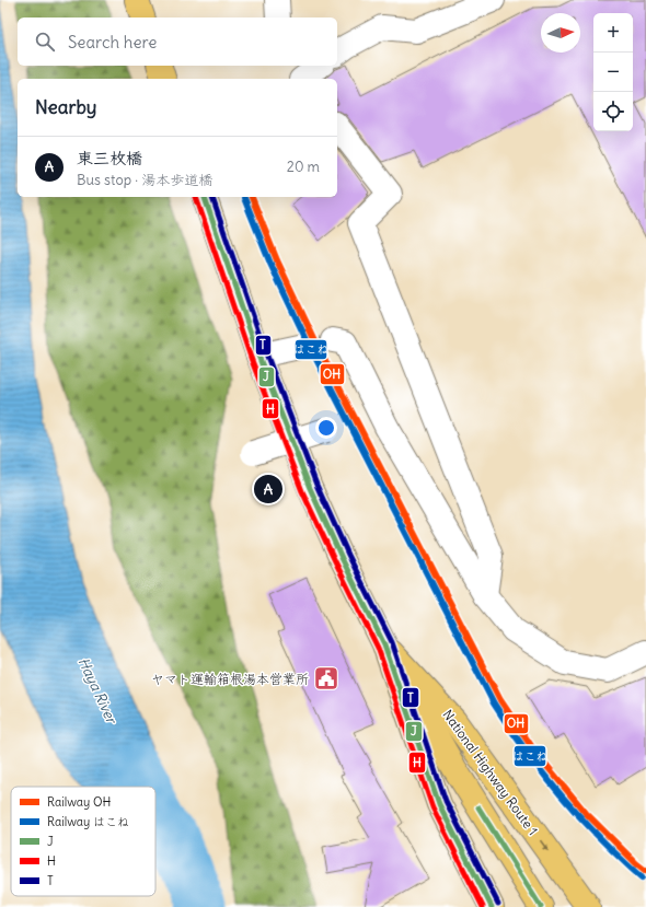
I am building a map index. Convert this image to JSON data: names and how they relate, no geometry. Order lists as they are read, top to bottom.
{
  "streets": {
    "highway": ["National Highway Route 1"]
  },
  "water": ["Haya River"],
  "places": {
    "public building": ["ヤマト運輸箱根湯本営業所"]
  },
  "lines": [
    "rail line OH",
    "transit line J",
    "transit line H",
    "transit line T",
    "rail line はこね"
  ],
  "legend": [
    "Railway OH",
    "Railway はこね",
    "J",
    "H",
    "T"
  ],
  "north": "right",
  "page": {
    "map_buttons": ["+", "−"],
    "search": "Search here",
    "heading": "Nearby",
    "list": [
      {
        "mark": "A",
        "name": "東三枚橋",
        "note": "Bus stop · 湯本歩道橋",
        "value": "20 m"
      }
    ],
    "pins": "A"
  }
}
